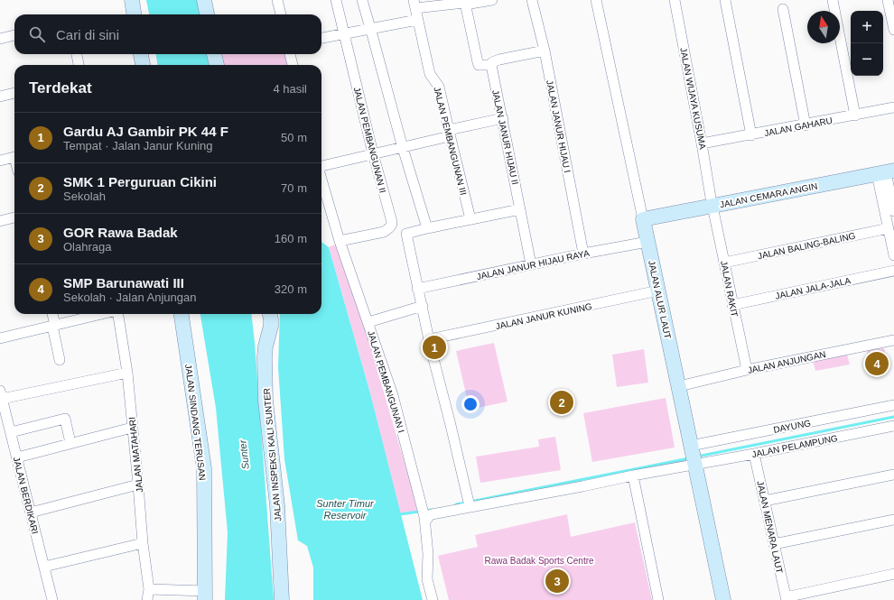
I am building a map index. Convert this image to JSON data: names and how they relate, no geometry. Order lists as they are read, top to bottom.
{
  "streets": {
    "street": [
      "JALAN WIJAYA KUSUMA",
      "JALAN JANUR HIJAU I",
      "JALAN GAHARU",
      "JALAN JANUR HIJAU II",
      "JALAN PEMBANGUNAN II",
      "JALAN PEMBANGUNAN III",
      "JALAN CEMARA ANGIN",
      "JALAN BALING-BALING",
      "JALAN JANUR HIJAU RAYA",
      "JALAN JALA-JALA",
      "JALAN RAKIT",
      "JALAN ALUR LAUT",
      "JALAN JANUR KUNING",
      "JALAN ANJUNGAN",
      "JALAN PEMBANGUNAN I",
      "JALAN SINDANG TERUSAN",
      "DAYUNG",
      "JALAN PELAMPUNG",
      "JALAN MATAHARI",
      "JALAN INSPEKSI KALI SUNTER",
      "JALAN BERDIKARI",
      "JALAN MENARA LAUT"
    ]
  },
  "crossings": [
    ["JALAN WIJAYA KUSUMA", "JALAN GAHARU"],
    ["JALAN WIJAYA KUSUMA", "JALAN CEMARA ANGIN"],
    ["JALAN WIJAYA KUSUMA", "JALAN RAKIT"],
    ["JALAN JANUR HIJAU I", "JALAN JANUR HIJAU RAYA"],
    ["JALAN JANUR HIJAU II", "JALAN JANUR HIJAU RAYA"],
    ["JALAN PEMBANGUNAN II", "JALAN PEMBANGUNAN I"],
    ["JALAN CEMARA ANGIN", "JALAN RAKIT"],
    ["JALAN CEMARA ANGIN", "JALAN ALUR LAUT"],
    ["JALAN BALING-BALING", "JALAN RAKIT"],
    ["JALAN JANUR HIJAU RAYA", "JALAN ALUR LAUT"],
    ["JALAN JALA-JALA", "JALAN RAKIT"],
    ["JALAN RAKIT", "JALAN ANJUNGAN"],
    ["JALAN ALUR LAUT", "JALAN JANUR KUNING"],
    ["JALAN ALUR LAUT", "JALAN ANJUNGAN"],
    ["JALAN ALUR LAUT", "DAYUNG"],
    ["JALAN ALUR LAUT", "JALAN PELAMPUNG"],
    ["JALAN PEMBANGUNAN I", "JALAN PELAMPUNG"],
    ["JALAN PELAMPUNG", "JALAN MENARA LAUT"]
  ],
  "water": ["Sunter", "Sunter Timur Reservoir"],
  "parks": ["Rawa Badak Sports Centre"],
  "north": "top",
  "page": {
    "map_buttons": ["+", "−"],
    "search": "Cari di sini",
    "heading": ["Terdekat", "4 hasil"],
    "list": [
      {
        "mark": "1",
        "name": "Gardu AJ Gambir PK 44 F",
        "note": "Tempat · Jalan Janur Kuning",
        "value": "50 m"
      },
      {
        "mark": "2",
        "name": "SMK 1 Perguruan Cikini",
        "note": "Sekolah",
        "value": "70 m"
      },
      {
        "mark": "3",
        "name": "GOR Rawa Badak",
        "note": "Olahraga",
        "value": "160 m"
      },
      {
        "mark": "4",
        "name": "SMP Barunawati III",
        "note": "Sekolah · Jalan Anjungan",
        "value": "320 m"
      }
    ],
    "pins": [
      "1",
      "4",
      "2",
      "3"
    ]
  }
}
